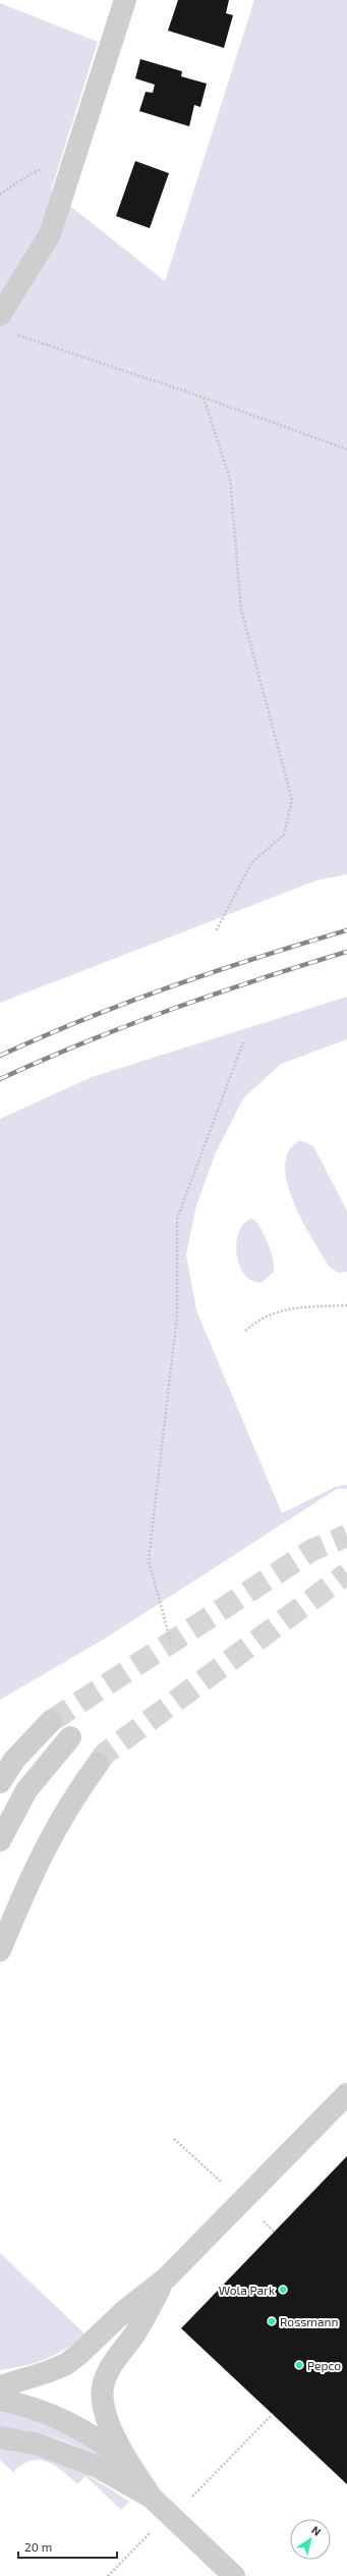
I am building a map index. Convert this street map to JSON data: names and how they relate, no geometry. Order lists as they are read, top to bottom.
{
  "places": ["Wola Park", "Rossmann", "Pepco"],
  "scale_bar": "20 m",
  "north": "top right"
}
